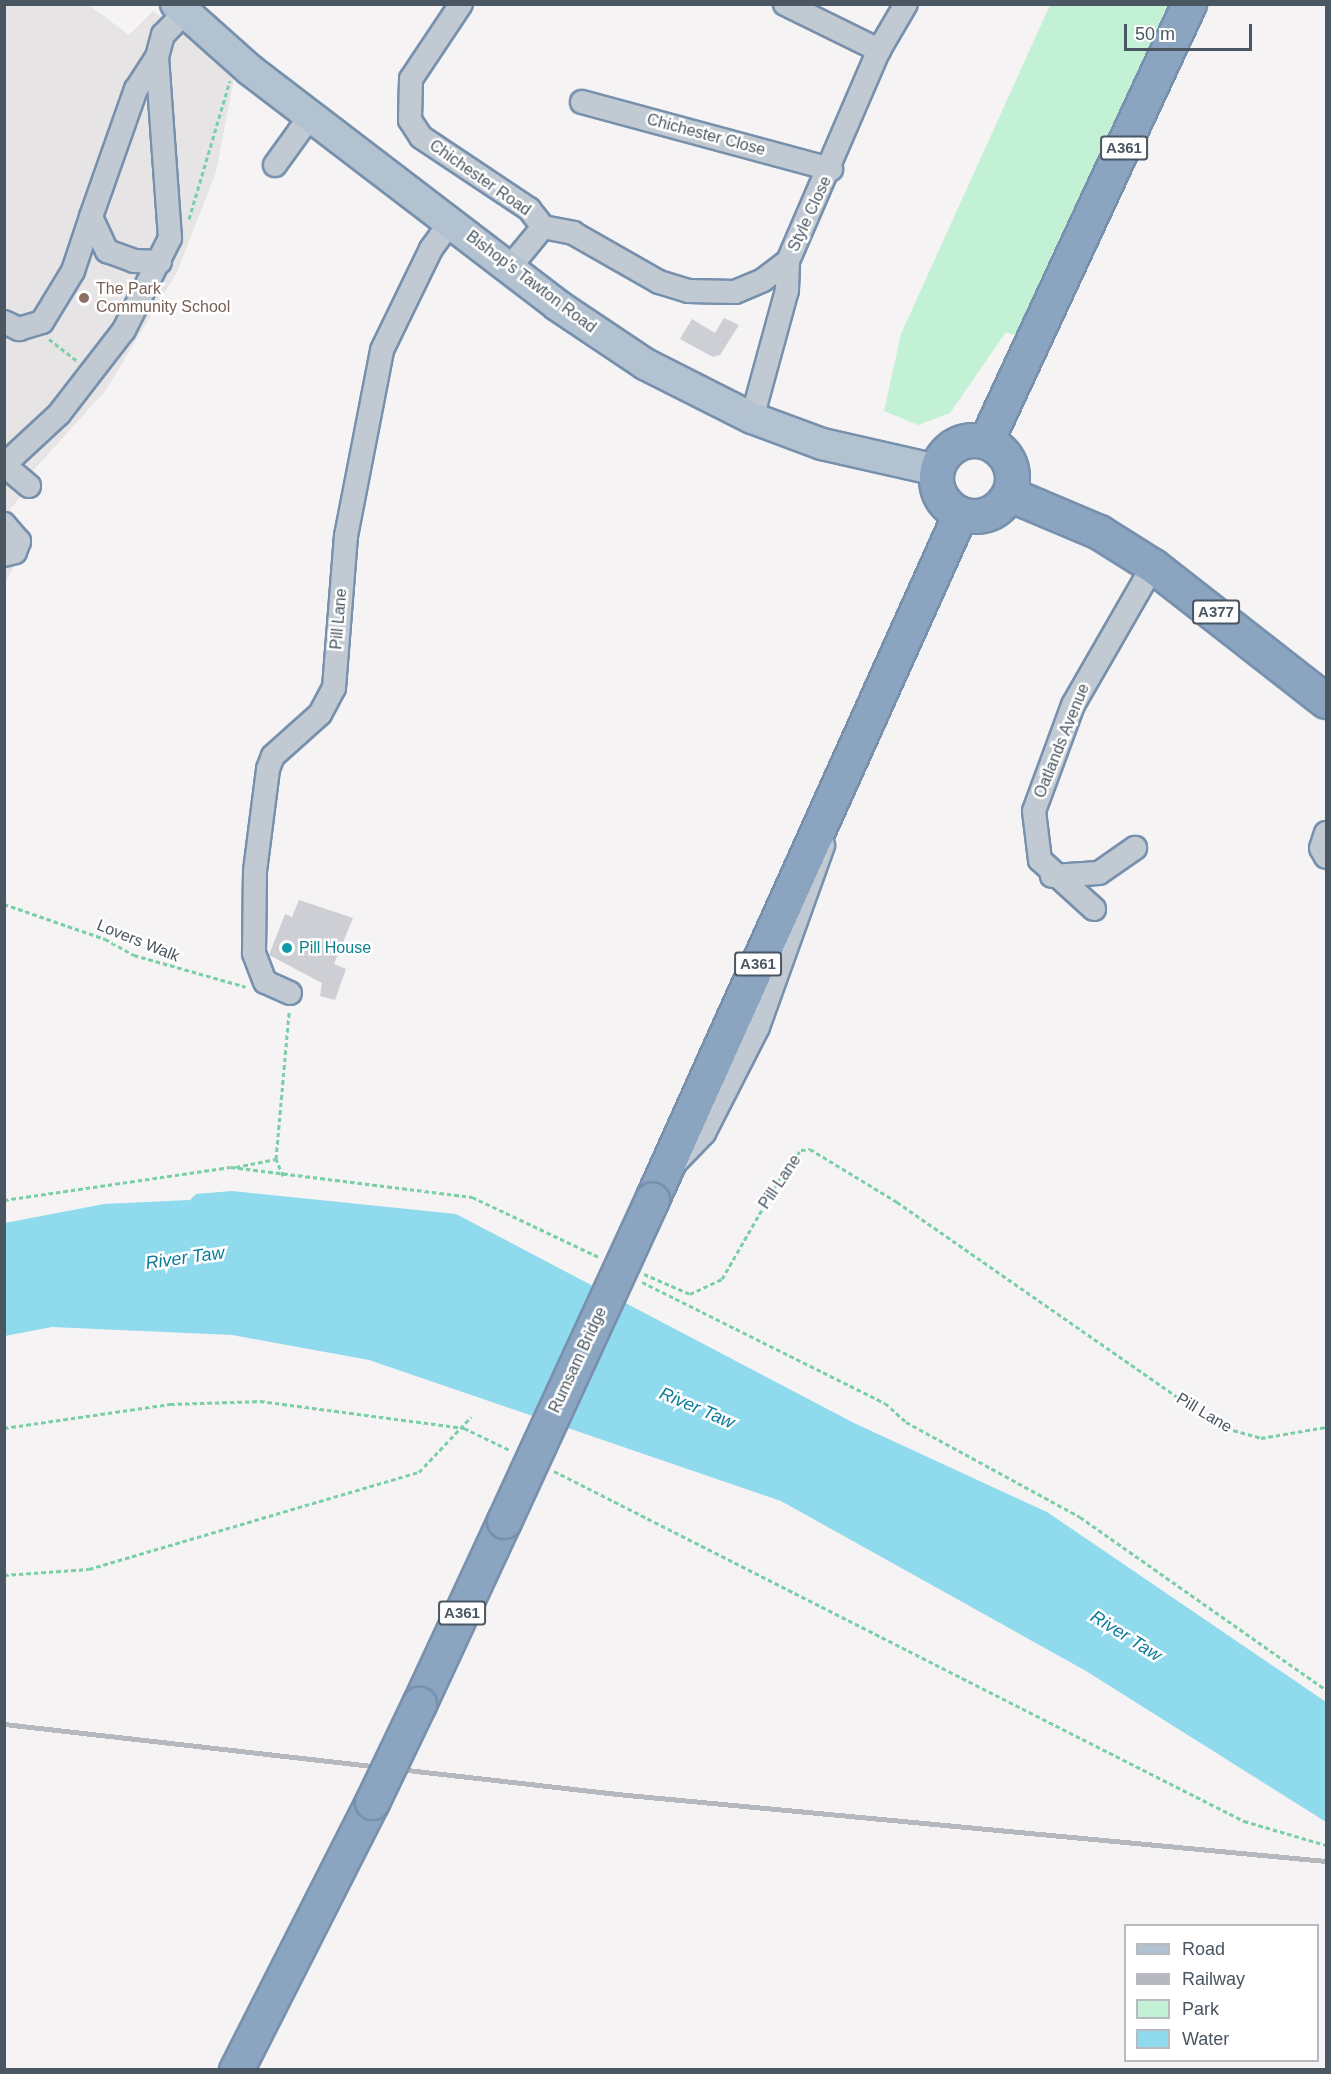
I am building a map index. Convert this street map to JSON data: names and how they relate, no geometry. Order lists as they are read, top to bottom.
{
  "streets": {
    "highway": ["A361", "A377", "Rumsam Bridge"],
    "main road": ["Bishop's Tawton Road"],
    "street": [
      "Chichester Close",
      "Chichester Road",
      "Style Close",
      "Pill Lane",
      "Oatlands Avenue"
    ],
    "path": ["Lovers Walk"]
  },
  "crossings": [
    ["Chichester Close", "Style Close"],
    ["A361", "Bishop's Tawton Road"],
    ["A361", "A377"],
    ["A361", "Rumsam Bridge"],
    ["Chichester Road", "Style Close"],
    ["Chichester Road", "Bishop's Tawton Road"],
    ["Style Close", "Bishop's Tawton Road"],
    ["Bishop's Tawton Road", "A377"],
    ["Bishop's Tawton Road", "Pill Lane"],
    ["Bishop's Tawton Road", "Rumsam Bridge"],
    ["A377", "Oatlands Avenue"],
    ["A377", "Rumsam Bridge"],
    ["Pill Lane", "Lovers Walk"]
  ],
  "water": ["River Taw"],
  "places": ["The Park Community School", "Pill House"],
  "legend": [
    "Road",
    "Railway",
    "Park",
    "Water"
  ],
  "scale_bar": "50 m"
}
